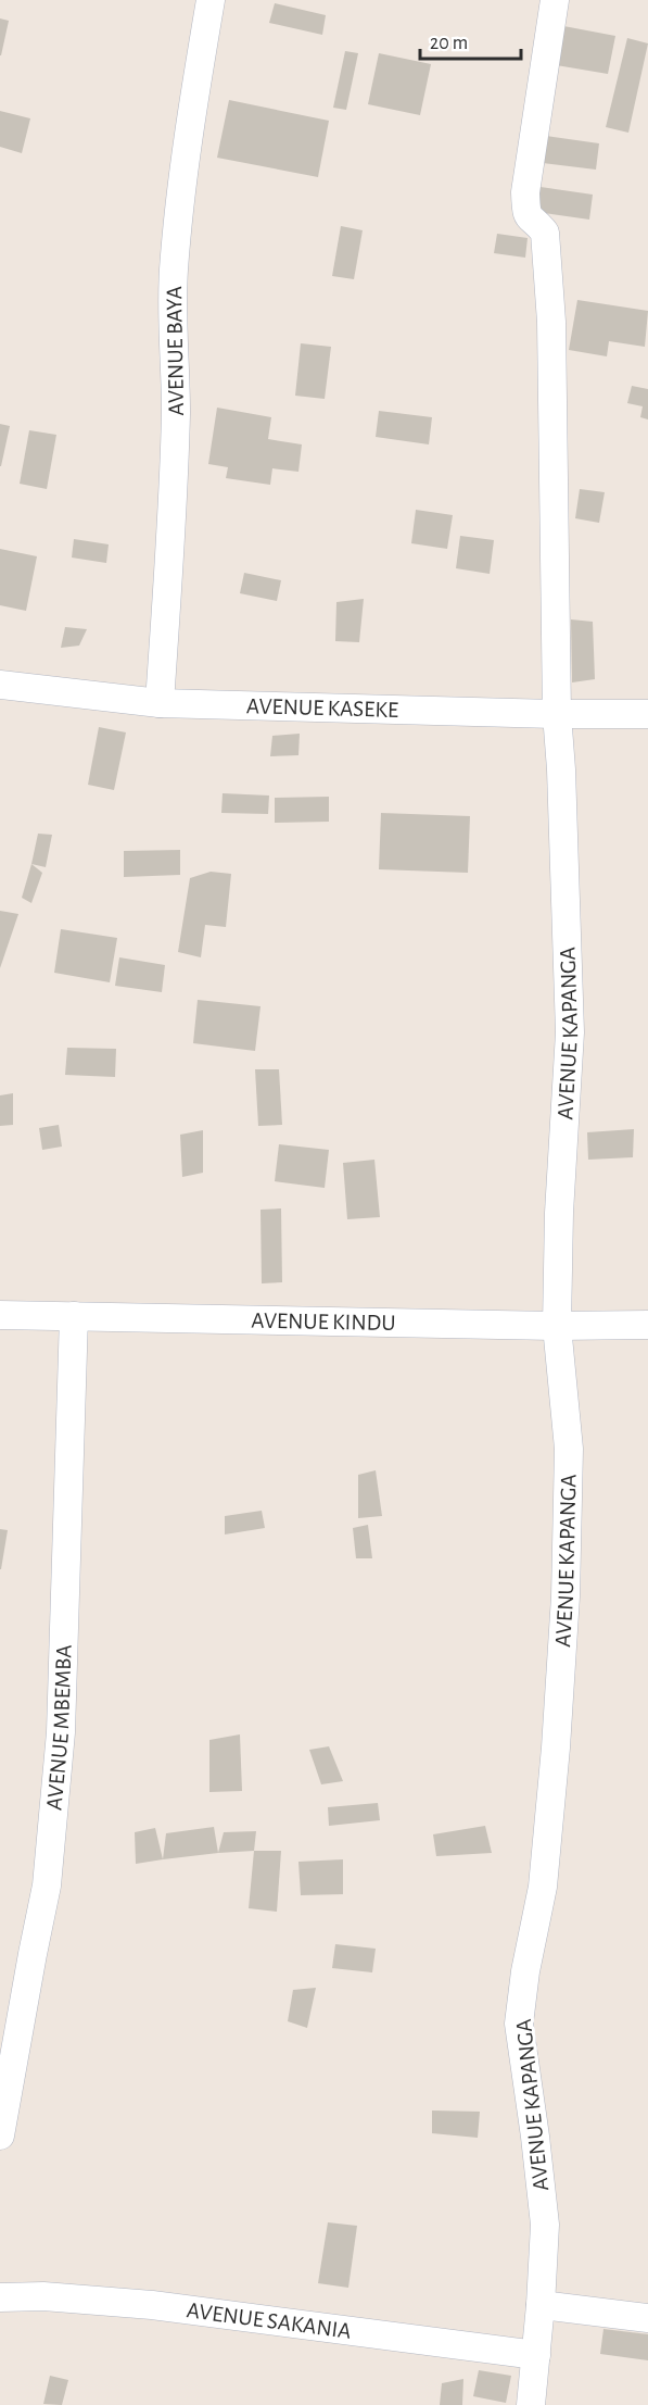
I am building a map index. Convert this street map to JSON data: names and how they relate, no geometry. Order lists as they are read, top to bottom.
{
  "streets": {
    "street": [
      "AVENUE BAYA",
      "AVENUE KASEKE",
      "AVENUE KAPANGA",
      "AVENUE KINDU",
      "AVENUE MBEMBA",
      "AVENUE SAKANIA"
    ]
  },
  "crossings": [
    ["AVENUE BAYA", "AVENUE KASEKE"],
    ["AVENUE KASEKE", "AVENUE KAPANGA"],
    ["AVENUE KAPANGA", "AVENUE KINDU"],
    ["AVENUE KAPANGA", "AVENUE SAKANIA"],
    ["AVENUE KINDU", "AVENUE MBEMBA"]
  ],
  "scale_bar": "20 m"
}
